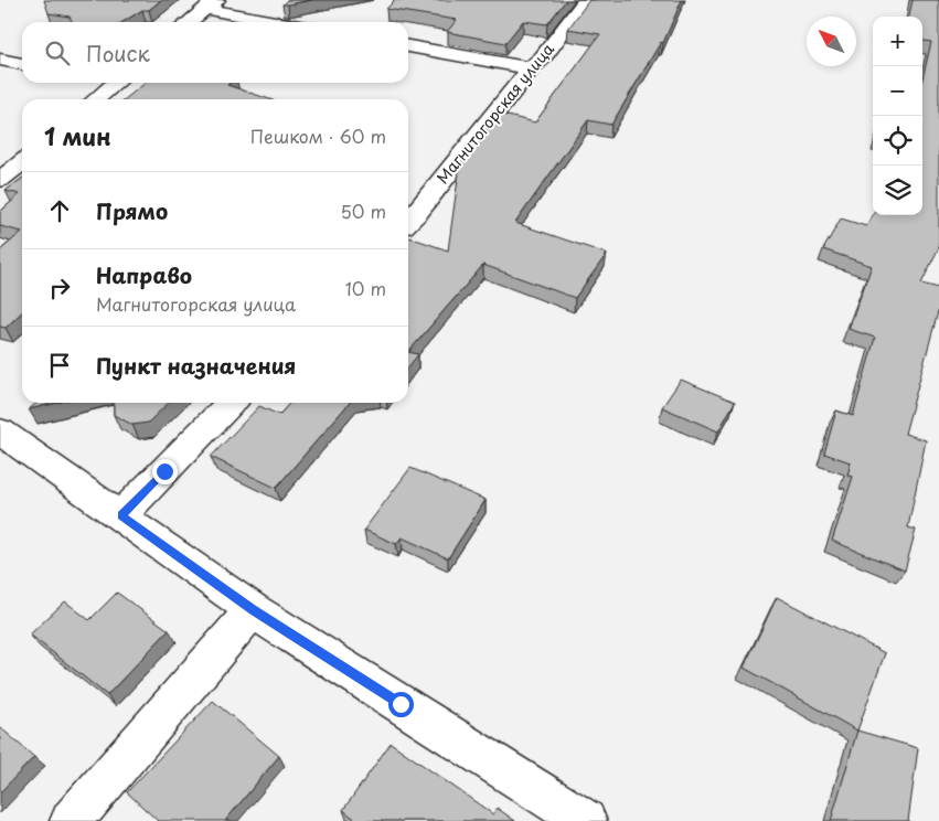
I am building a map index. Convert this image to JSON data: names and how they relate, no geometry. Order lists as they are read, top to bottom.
{
  "streets": {
    "street": ["Магнитогорская улица"]
  },
  "north": "top left",
  "page": {
    "map_buttons": ["+", "−"],
    "search": "Поиск",
    "heading": ["1 мин", "Пешком · 60 m"],
    "list": [
      ["Прямо", "50 m"],
      ["Направо", "Магнитогорская улица", "10 m"],
      "Пункт назначения"
    ]
  }
}
